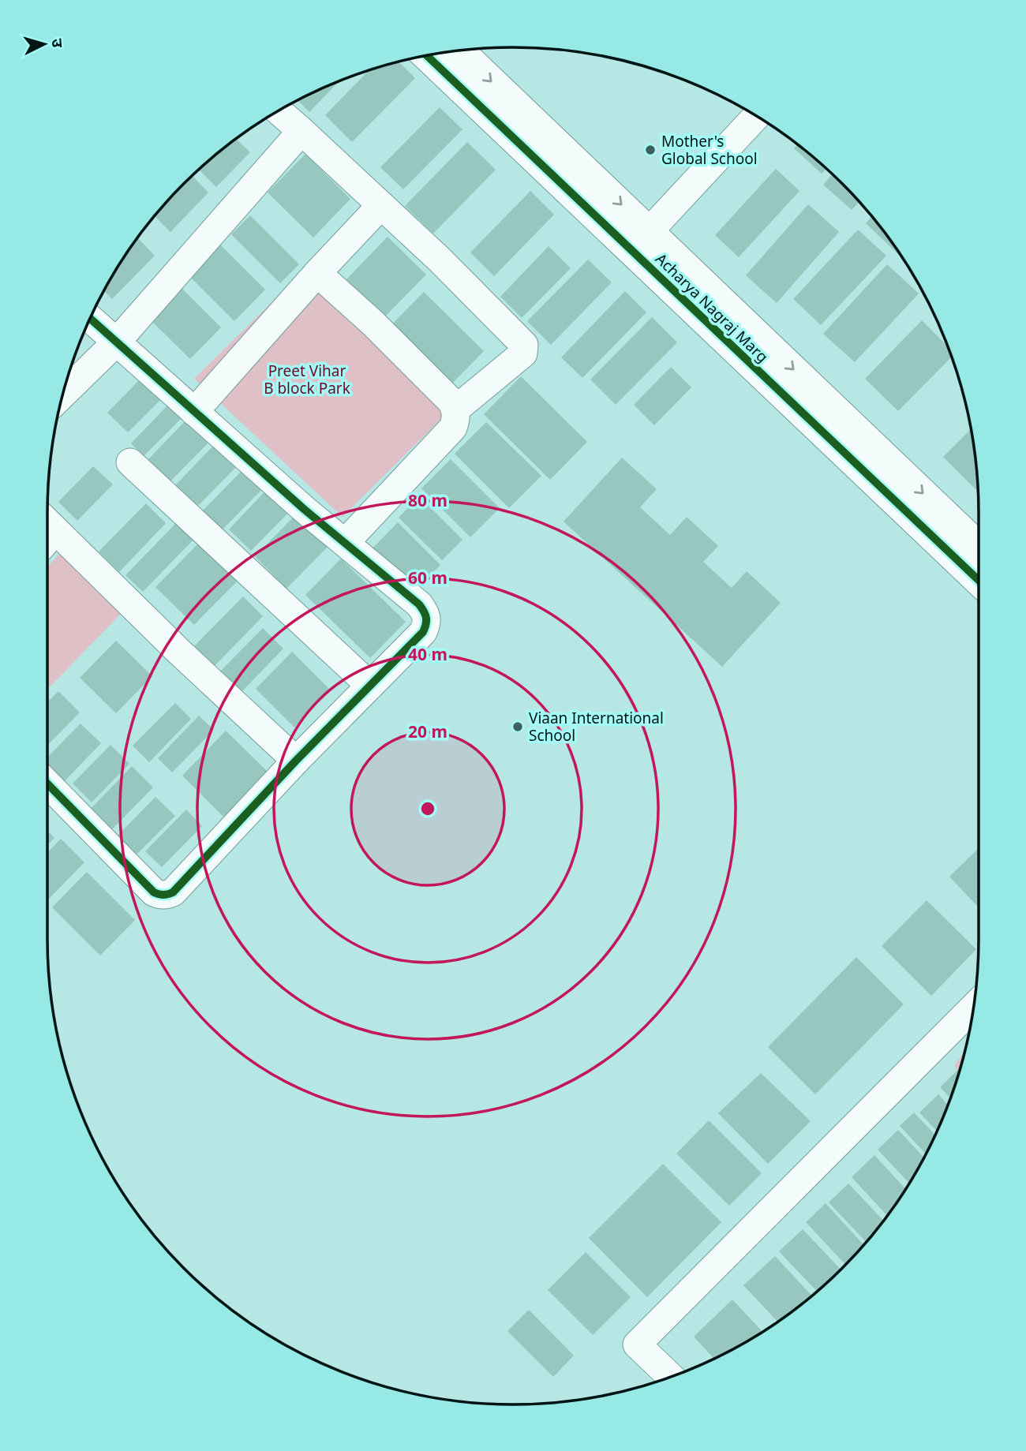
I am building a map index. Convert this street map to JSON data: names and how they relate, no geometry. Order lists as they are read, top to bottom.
{
  "streets": {
    "street": ["Acharya Nagraj Marg"]
  },
  "parks": ["Preet Vihar B block Park"],
  "places": ["Mother's Global School", "Viaan International School"],
  "north": "right",
  "rings": [
    "80 m",
    "60 m",
    "40 m",
    "20 m"
  ]
}
